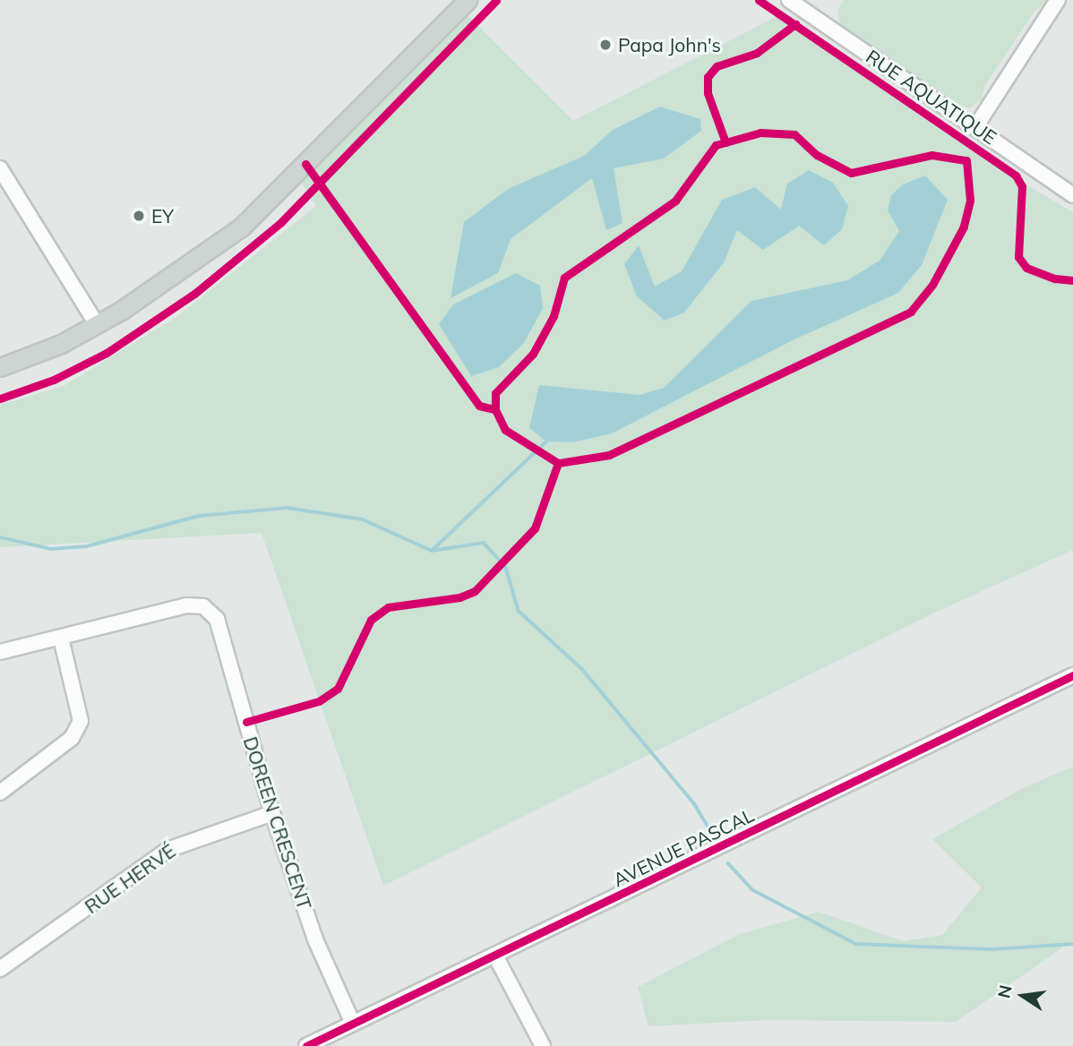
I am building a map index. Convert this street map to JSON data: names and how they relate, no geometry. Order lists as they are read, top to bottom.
{
  "streets": {
    "street": [
      "RUE AQUATIQUE",
      "DOREEN CRESCENT",
      "AVENUE PASCAL",
      "RUE HERVÉ"
    ]
  },
  "crossings": [
    ["DOREEN CRESCENT", "AVENUE PASCAL"],
    ["DOREEN CRESCENT", "RUE HERVÉ"]
  ],
  "places": ["Papa John's", "EY"],
  "north": "left"
}
